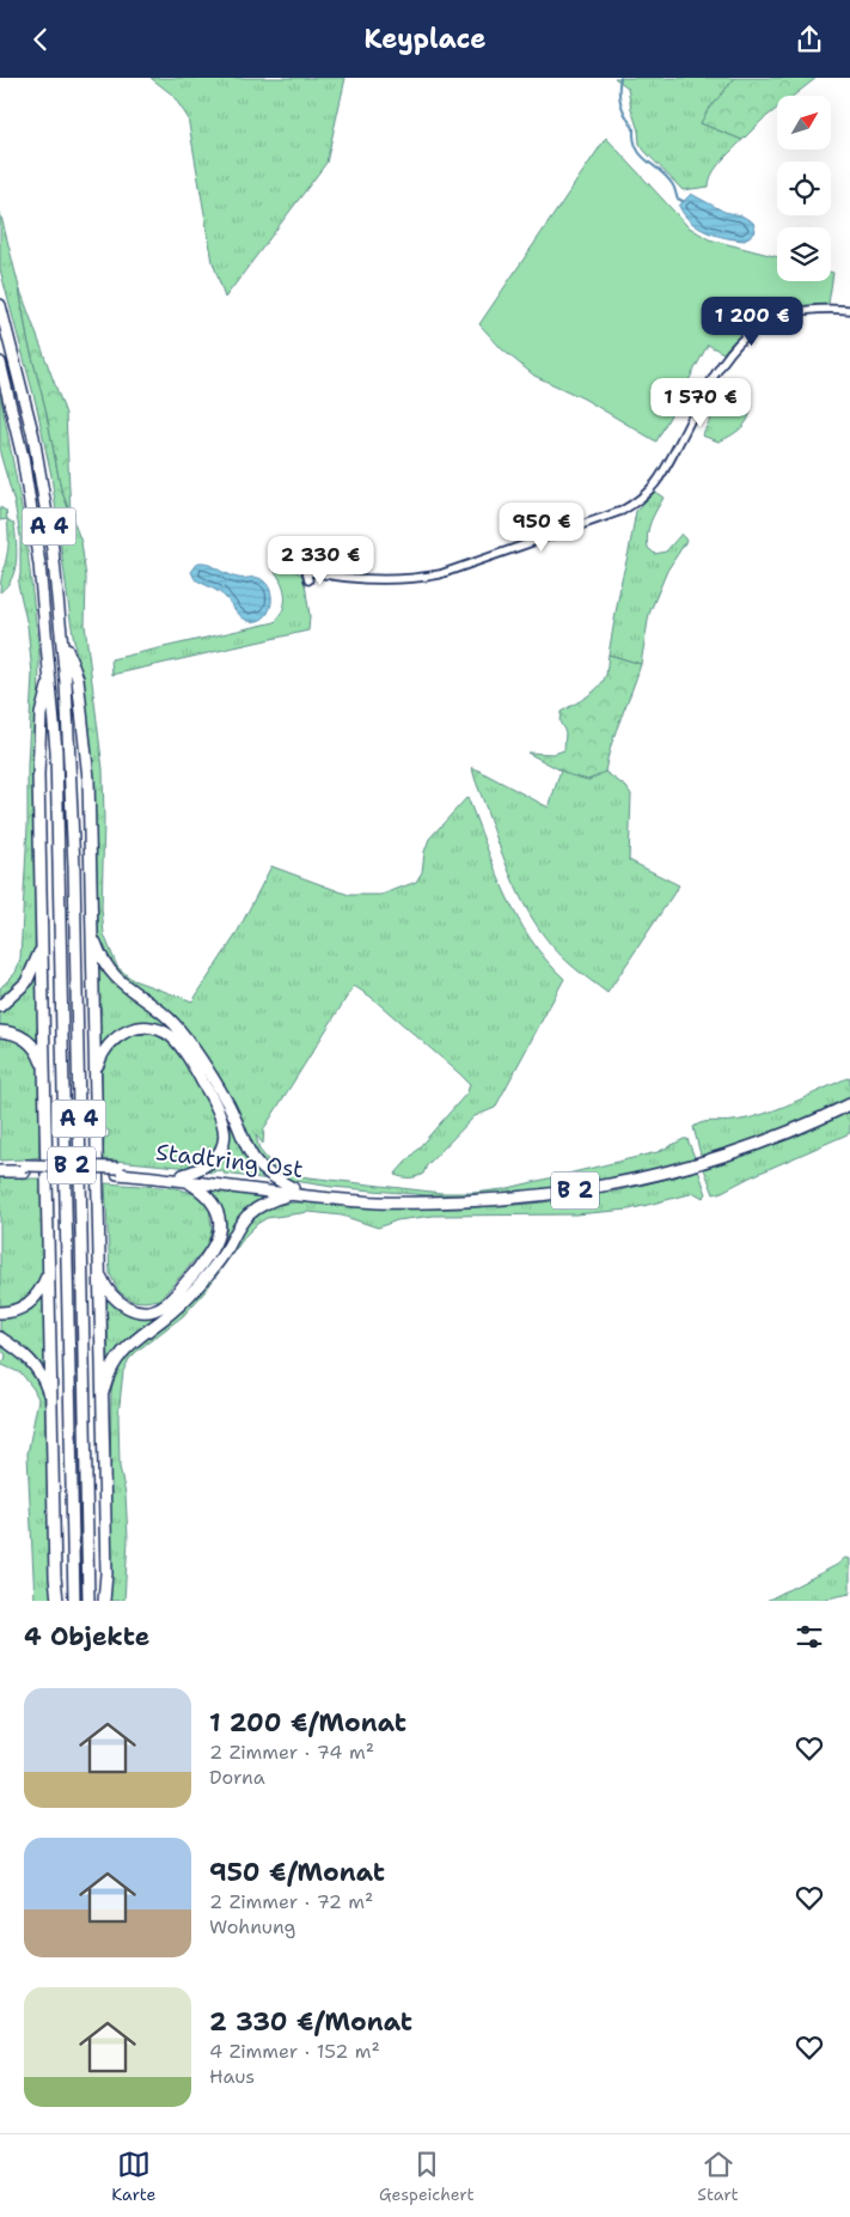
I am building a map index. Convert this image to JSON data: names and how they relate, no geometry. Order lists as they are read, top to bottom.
{
  "streets": {
    "highway": ["A 4", "Stadtring Ost", "B 2"]
  },
  "crossings": [
    ["Stadtring Ost", "B 2"]
  ],
  "north": "top right",
  "page": {
    "header": "Keyplace",
    "price": [
      "1 200 €",
      "1 570 €",
      "950 €",
      "2 330 €"
    ],
    "heading": "4 Objekte",
    "list": [
      {
        "name": "1 200 €/Monat",
        "note": "2 Zimmer · 74 m² · Dorna"
      },
      {
        "name": "950 €/Monat",
        "note": "2 Zimmer · 72 m² · Wohnung"
      },
      {
        "name": "2 330 €/Monat",
        "note": "4 Zimmer · 152 m² · Haus"
      }
    ],
    "tabs": ["Karte", "Gespeichert", "Start"]
  }
}
